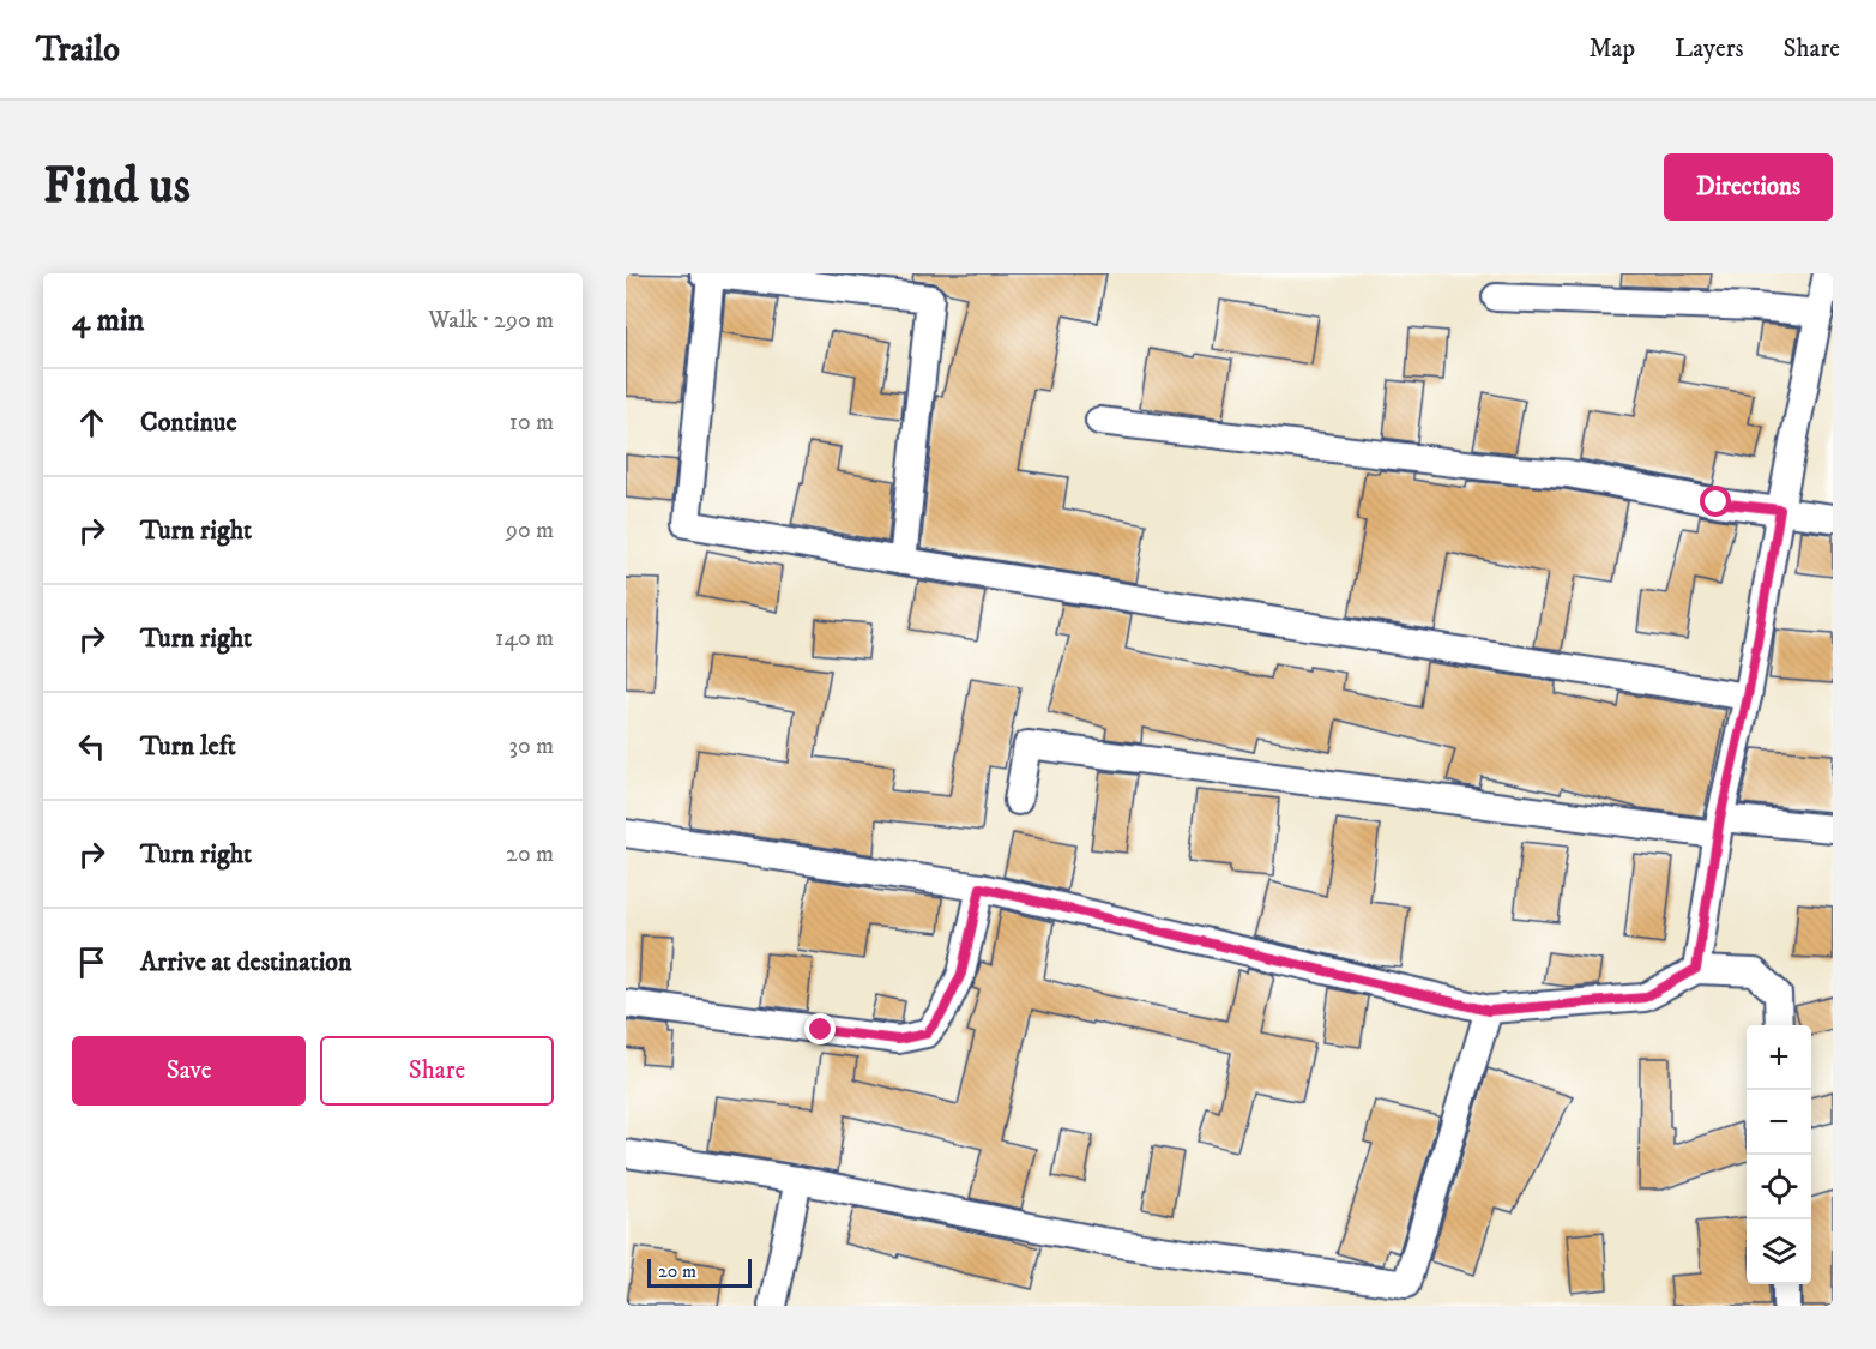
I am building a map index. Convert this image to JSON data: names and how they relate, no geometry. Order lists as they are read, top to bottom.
{
  "scale_bar": "20 m",
  "page": {
    "header": "Trailo",
    "nav": ["Map", "Layers", "Share"],
    "buttons": [
      "Directions",
      ["Save", "Share"]
    ],
    "title": "Find us",
    "heading": ["4 min", "Walk · 290 m"],
    "list": [
      ["Continue", "10 m"],
      ["Turn right", "90 m"],
      ["Turn right", "140 m"],
      ["Turn left", "30 m"],
      ["Turn right", "20 m"],
      "Arrive at destination"
    ],
    "map_buttons": ["+", "−"],
    "scale": "20 m"
  }
}
